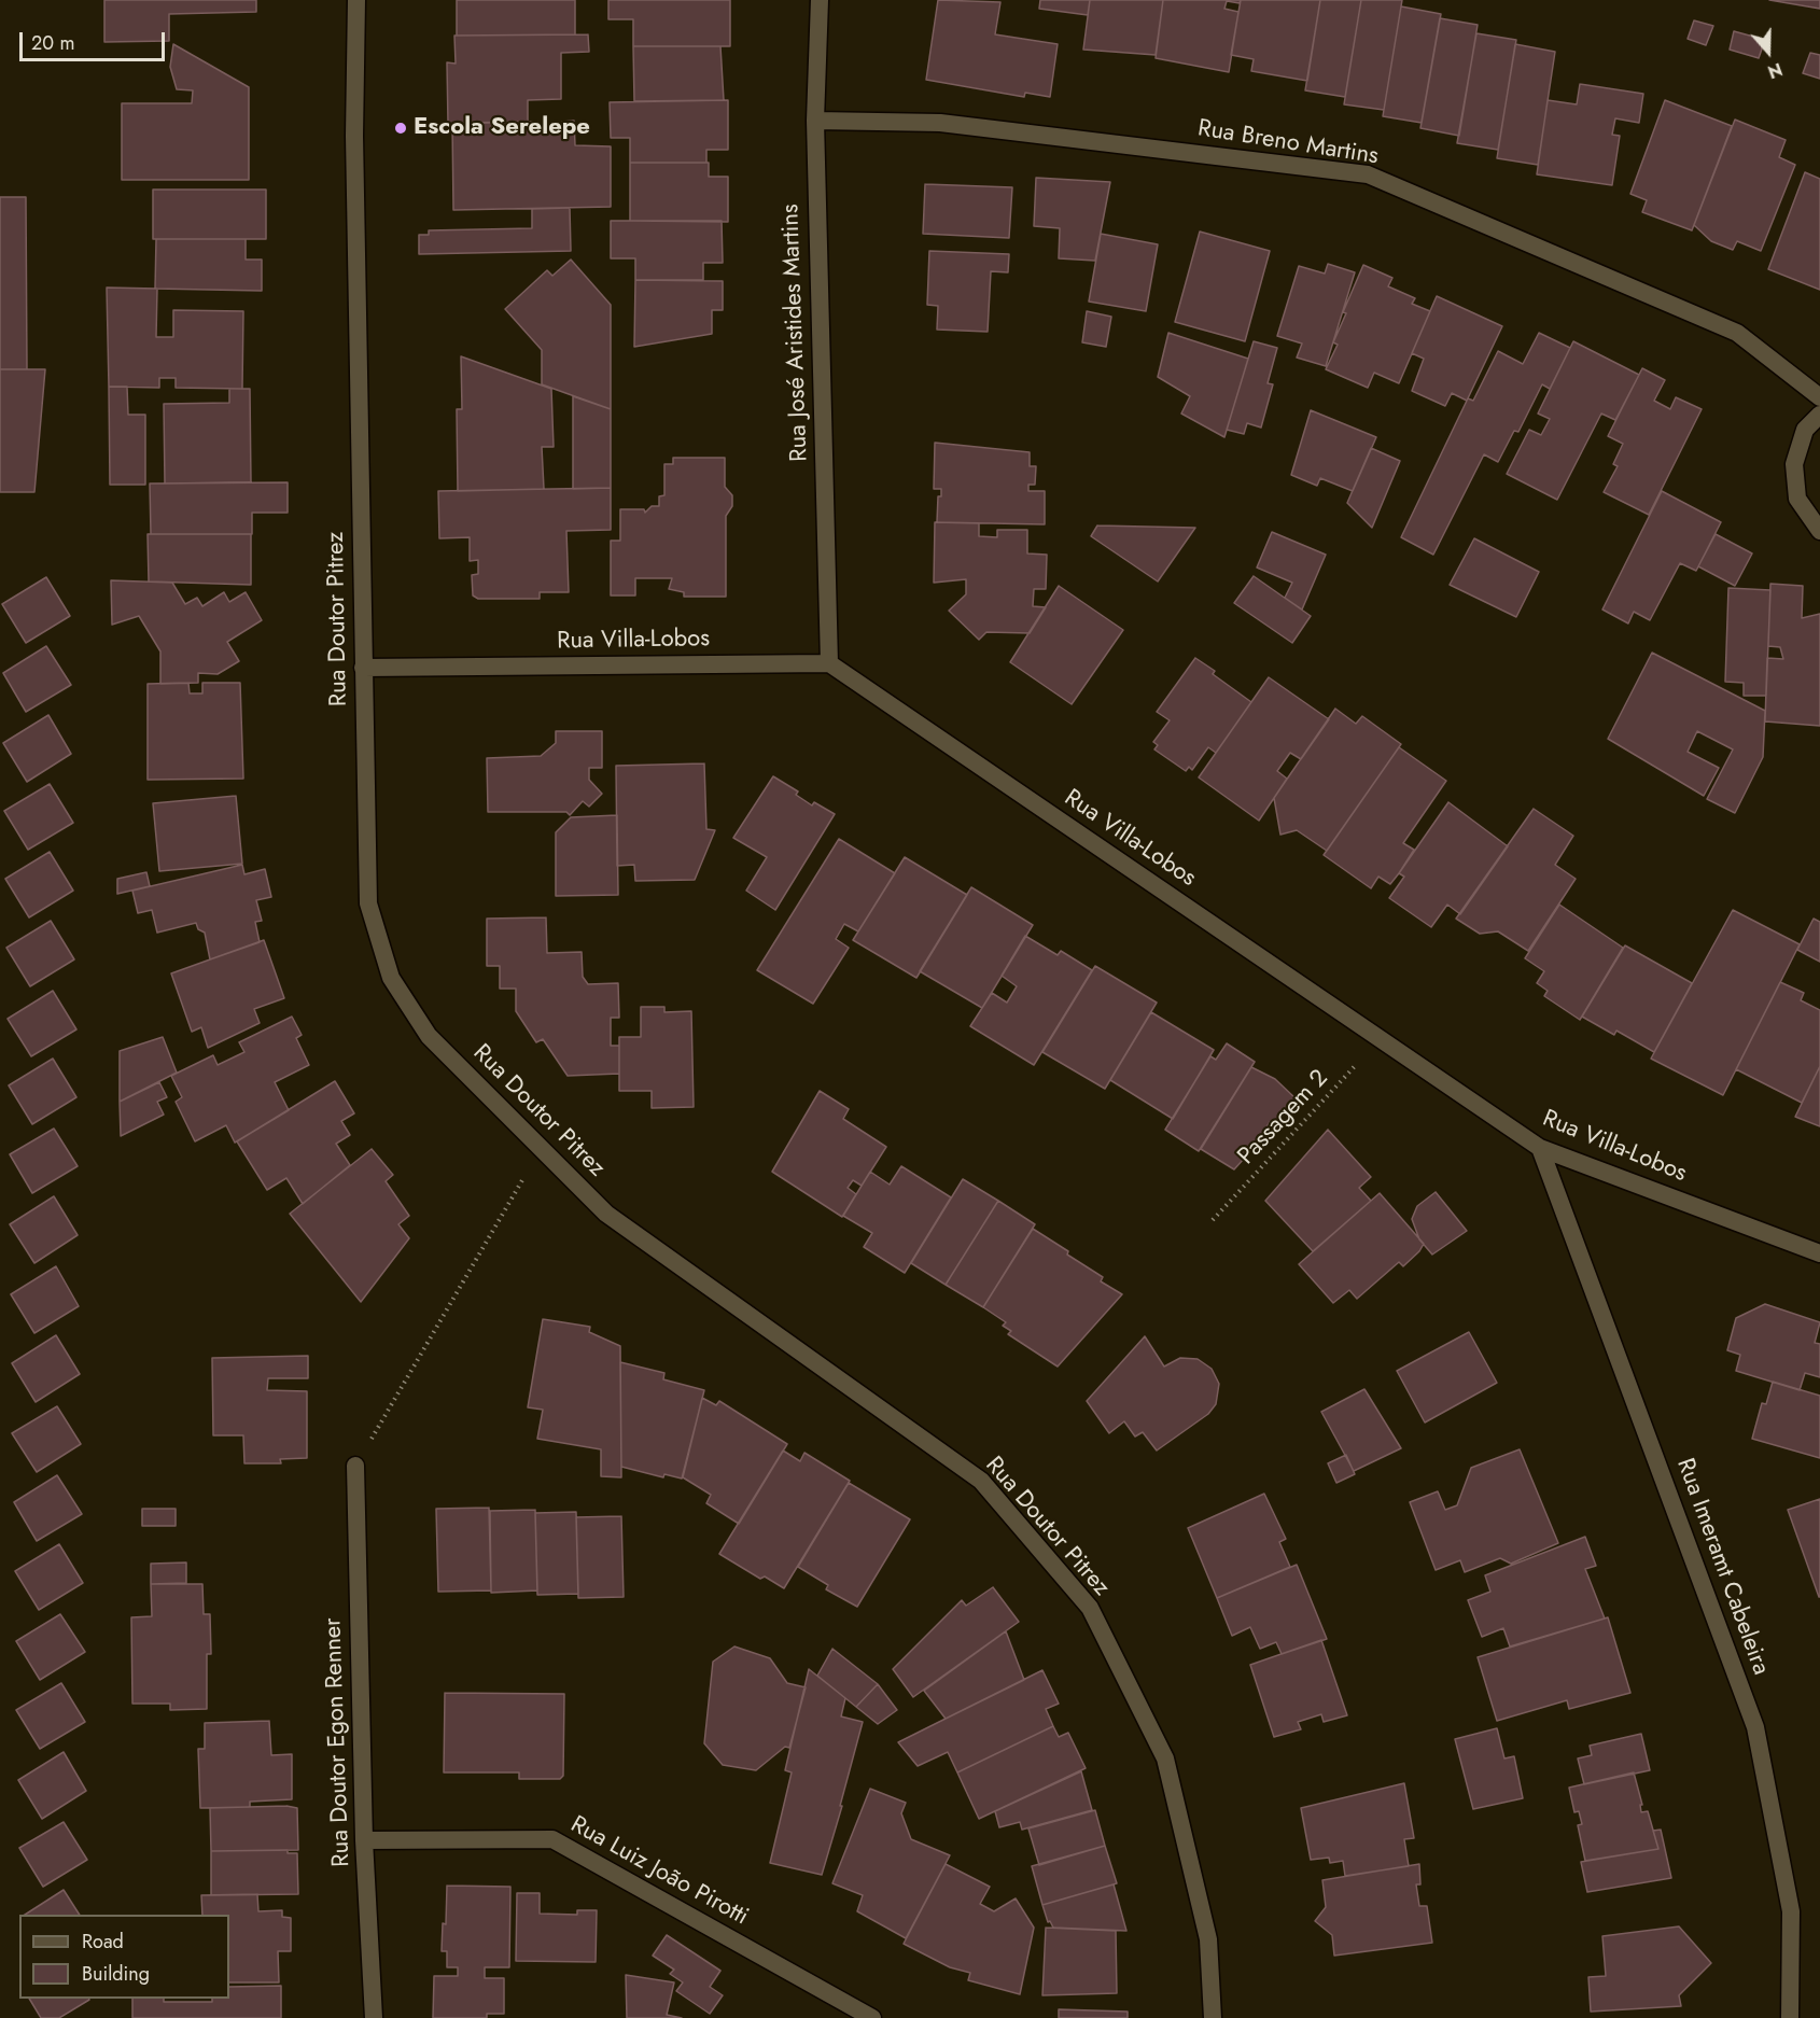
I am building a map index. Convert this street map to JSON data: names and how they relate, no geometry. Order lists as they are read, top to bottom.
{
  "streets": {
    "street": [
      "Rua Breno Martins",
      "Rua José Aristides Martins",
      "Rua Doutor Pitrez",
      "Rua Villa-Lobos",
      "Rua Imeramt Cabeleira",
      "Rua Doutor Egon Renner",
      "Rua Luiz João Pirotti"
    ],
    "path": ["Passagem 2"]
  },
  "crossings": [
    ["Rua Breno Martins", "Rua José Aristides Martins"],
    ["Rua José Aristides Martins", "Rua Villa-Lobos"],
    ["Rua Doutor Pitrez", "Rua Villa-Lobos"],
    ["Rua Villa-Lobos", "Passagem 2"],
    ["Rua Villa-Lobos", "Rua Imeramt Cabeleira"],
    ["Rua Doutor Egon Renner", "Rua Luiz João Pirotti"]
  ],
  "places": ["Escola Serelepe"],
  "legend": ["Road", "Building"],
  "scale_bar": "20 m",
  "north": "bottom"
}
